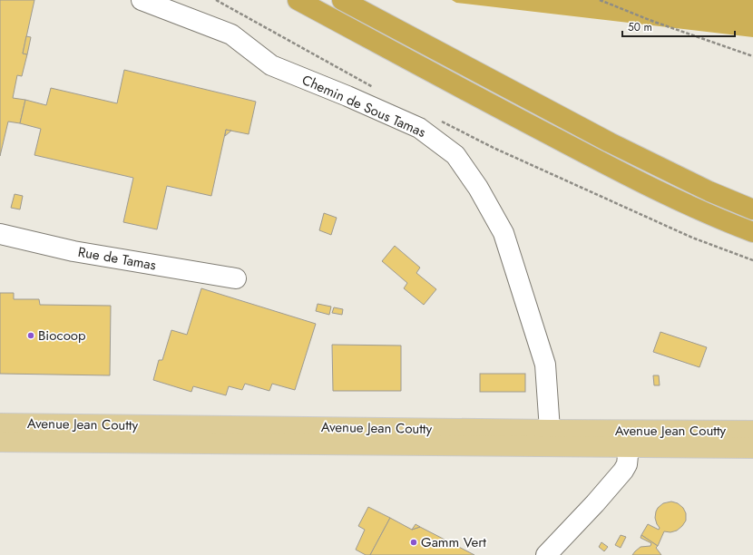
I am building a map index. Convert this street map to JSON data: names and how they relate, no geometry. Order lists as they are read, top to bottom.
{
  "streets": {
    "main road": ["Avenue Jean Coutty"],
    "street": ["Chemin de Sous Tamas", "Rue de Tamas"]
  },
  "crossings": [
    ["Chemin de Sous Tamas", "Avenue Jean Coutty"]
  ],
  "places": ["Biocoop", "Gamm Vert"],
  "scale_bar": "50 m"
}
